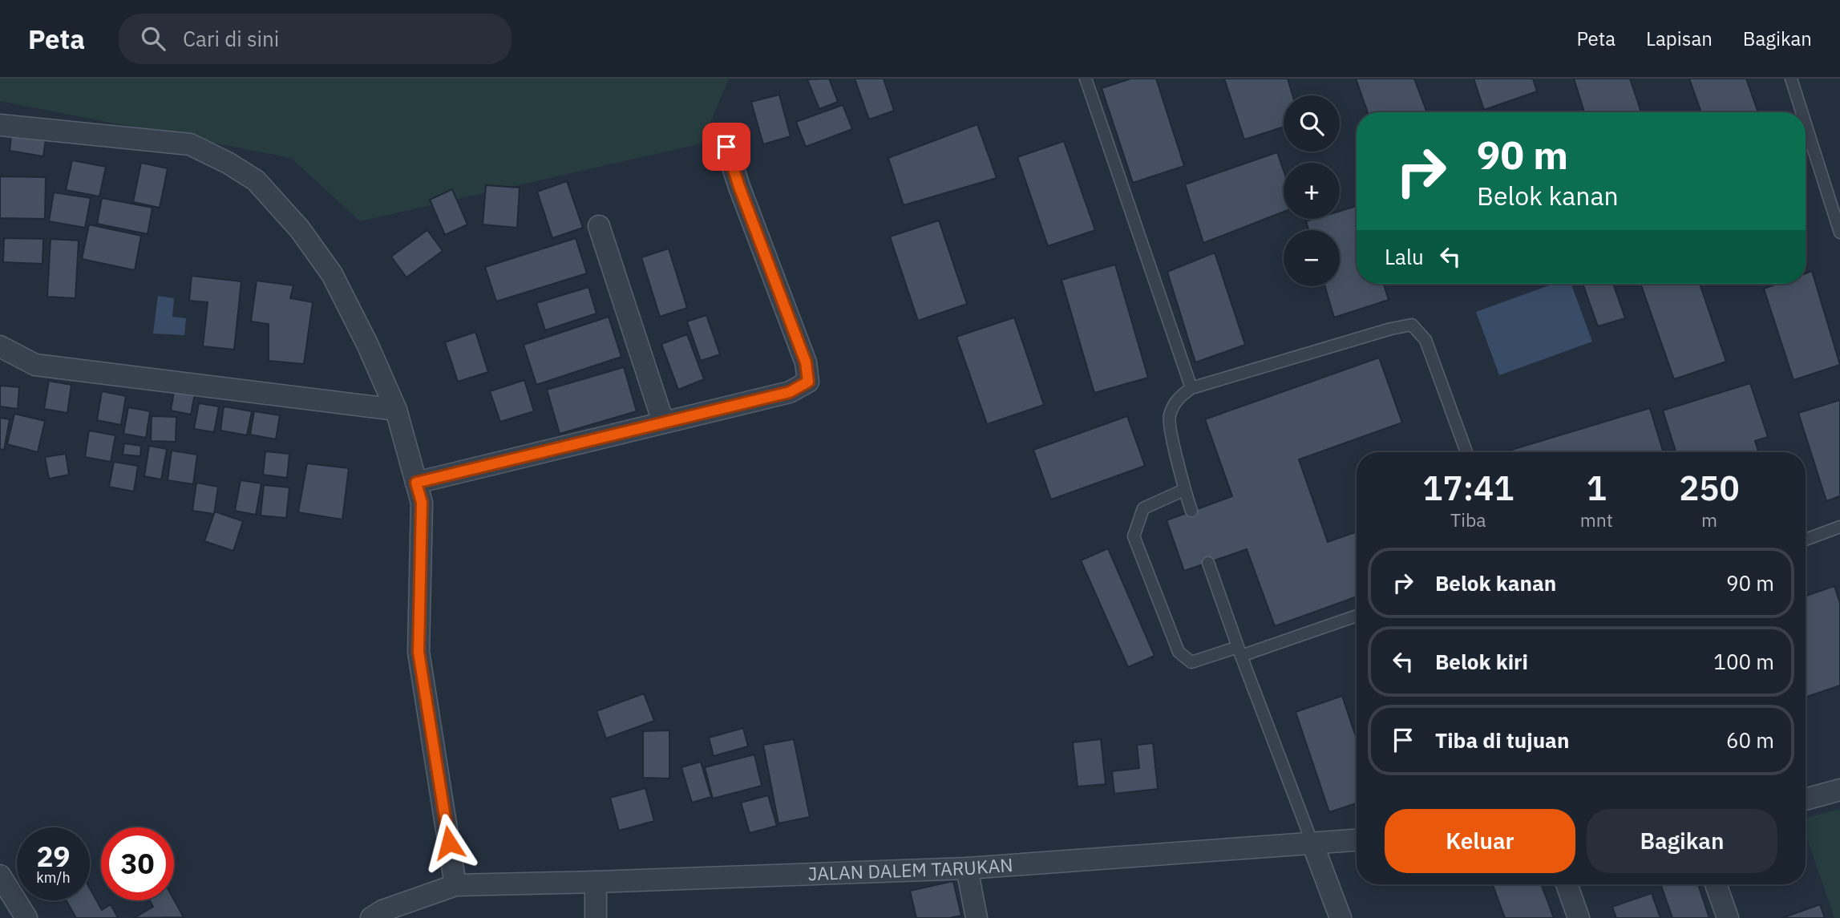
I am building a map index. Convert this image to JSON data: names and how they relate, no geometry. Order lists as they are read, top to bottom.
{
  "streets": {
    "street": ["JALAN DALEM TARUKAN"]
  },
  "page": {
    "header": "Peta",
    "search": "Cari di sini",
    "nav": ["Peta", "Lapisan", "Bagikan"],
    "map_buttons": ["+", "−"],
    "turn": ["90 m", "Belok kanan"],
    "then": "Lalu",
    "eta": [
      "17:41",
      "Tiba",
      "1",
      "mnt",
      "250",
      "m"
    ],
    "list": [
      {
        "name": "Belok kanan",
        "value": "90 m"
      },
      {
        "name": "Belok kiri",
        "value": "100 m"
      },
      {
        "name": "Tiba di tujuan",
        "value": "60 m"
      }
    ],
    "buttons": ["Keluar", "Bagikan"],
    "speed": "29 km/h",
    "limit": "30"
  }
}
